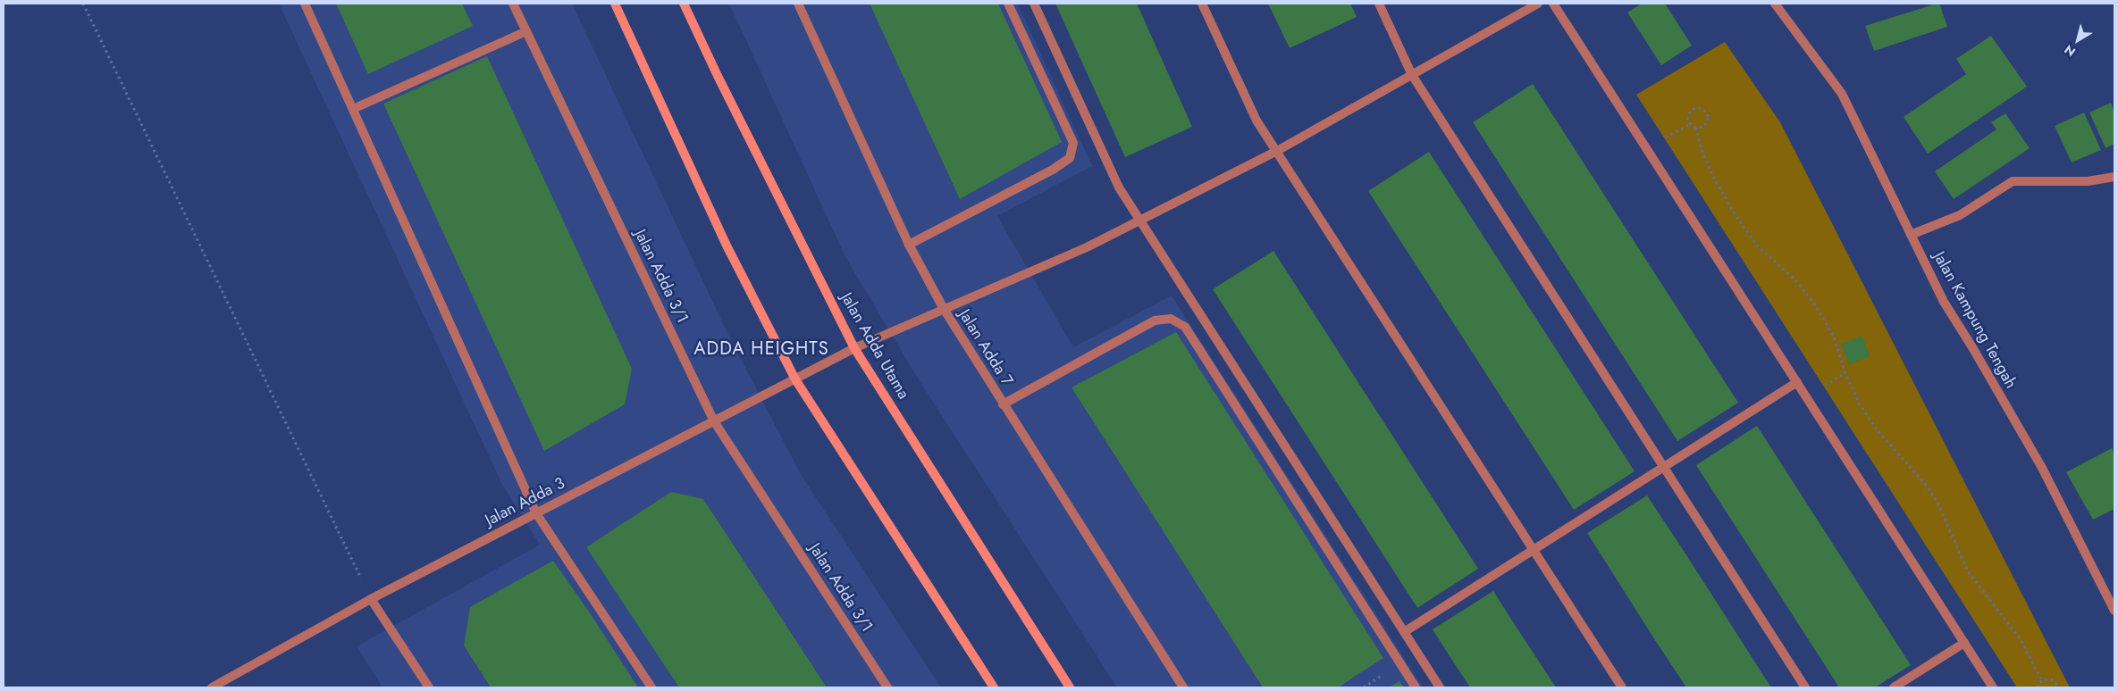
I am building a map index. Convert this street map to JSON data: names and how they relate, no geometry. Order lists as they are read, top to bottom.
{
  "streets": {
    "main road": ["Jalan Adda Utama"],
    "street": [
      "Jalan Adda 3/1",
      "Jalan Kampung Tengah",
      "Jalan Adda 7",
      "Jalan Adda 3"
    ]
  },
  "crossings": [
    ["Jalan Adda 3/1", "Jalan Adda 3"],
    ["Jalan Adda Utama", "Jalan Adda 3"],
    ["Jalan Adda 7", "Jalan Adda 3"]
  ],
  "districts": ["ADDA HEIGHTS"],
  "north": "bottom left"
}
